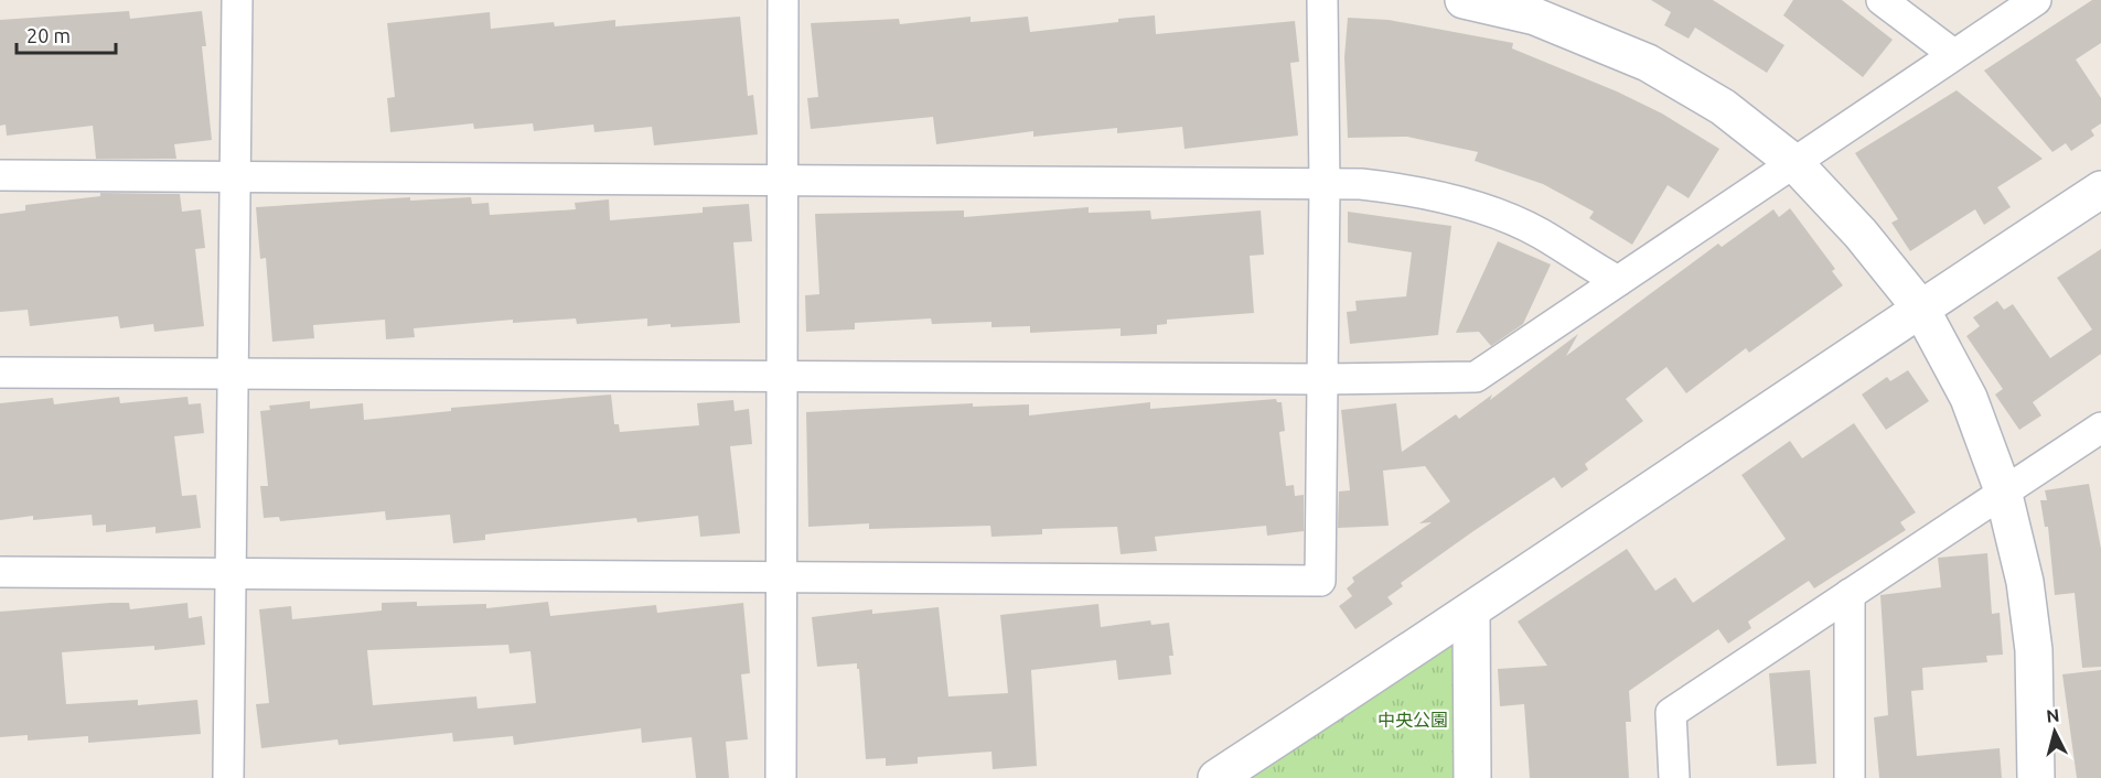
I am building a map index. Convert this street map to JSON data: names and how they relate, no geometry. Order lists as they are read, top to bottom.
{
  "parks": ["中央公園"],
  "scale_bar": "20 m",
  "north": "top"
}
